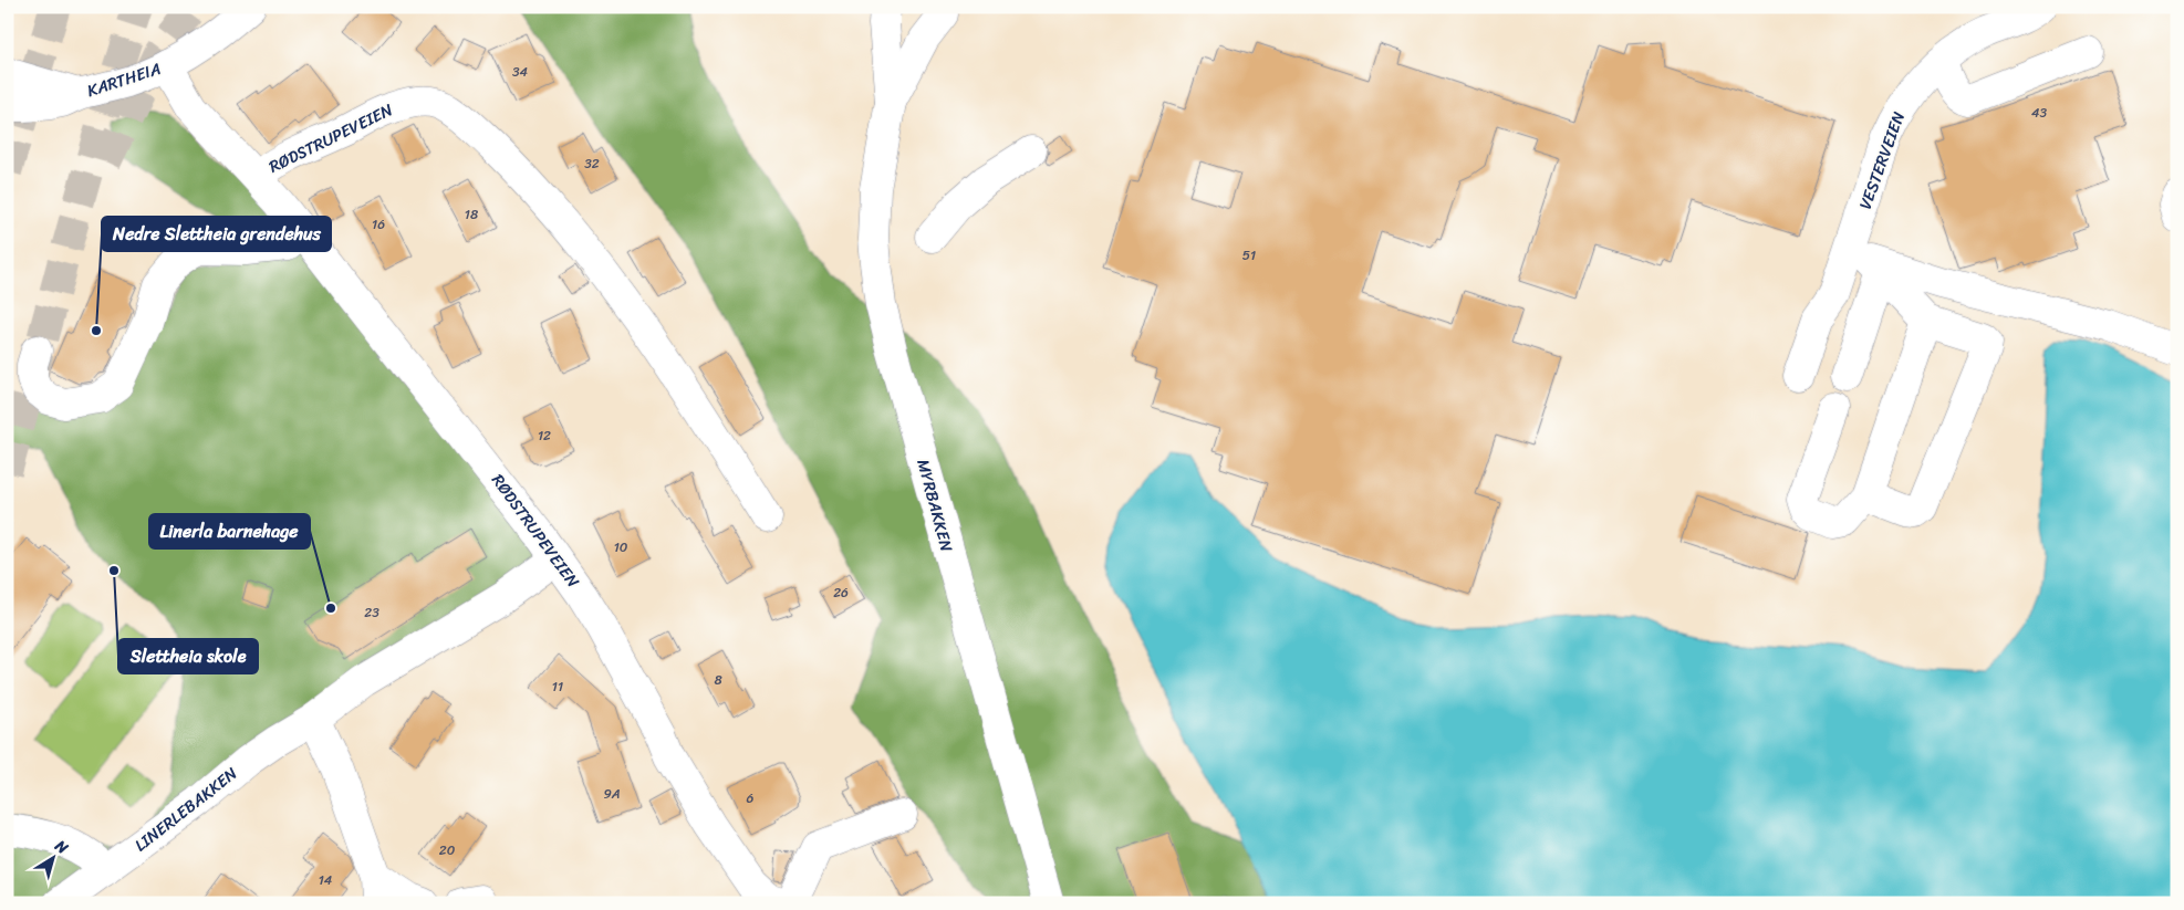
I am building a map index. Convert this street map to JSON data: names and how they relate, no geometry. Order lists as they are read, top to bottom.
{
  "streets": {
    "street": [
      "KARTHEIA",
      "RØDSTRUPEVEIEN",
      "VESTERVEIEN",
      "MYRBAKKEN",
      "LINERLEBAKKEN"
    ]
  },
  "crossings": [
    ["KARTHEIA", "RØDSTRUPEVEIEN"],
    ["RØDSTRUPEVEIEN", "LINERLEBAKKEN"]
  ],
  "places": ["Nedre Slettheia grendehus", "Slettheia skole", "Linerla barnehage"],
  "house_numbers": [
    "34",
    "43",
    "32",
    "18",
    "16",
    "51",
    "12",
    "10",
    "26",
    "23",
    "8",
    "11",
    "9A",
    "6",
    "20",
    "14"
  ],
  "north": "top right"
}
